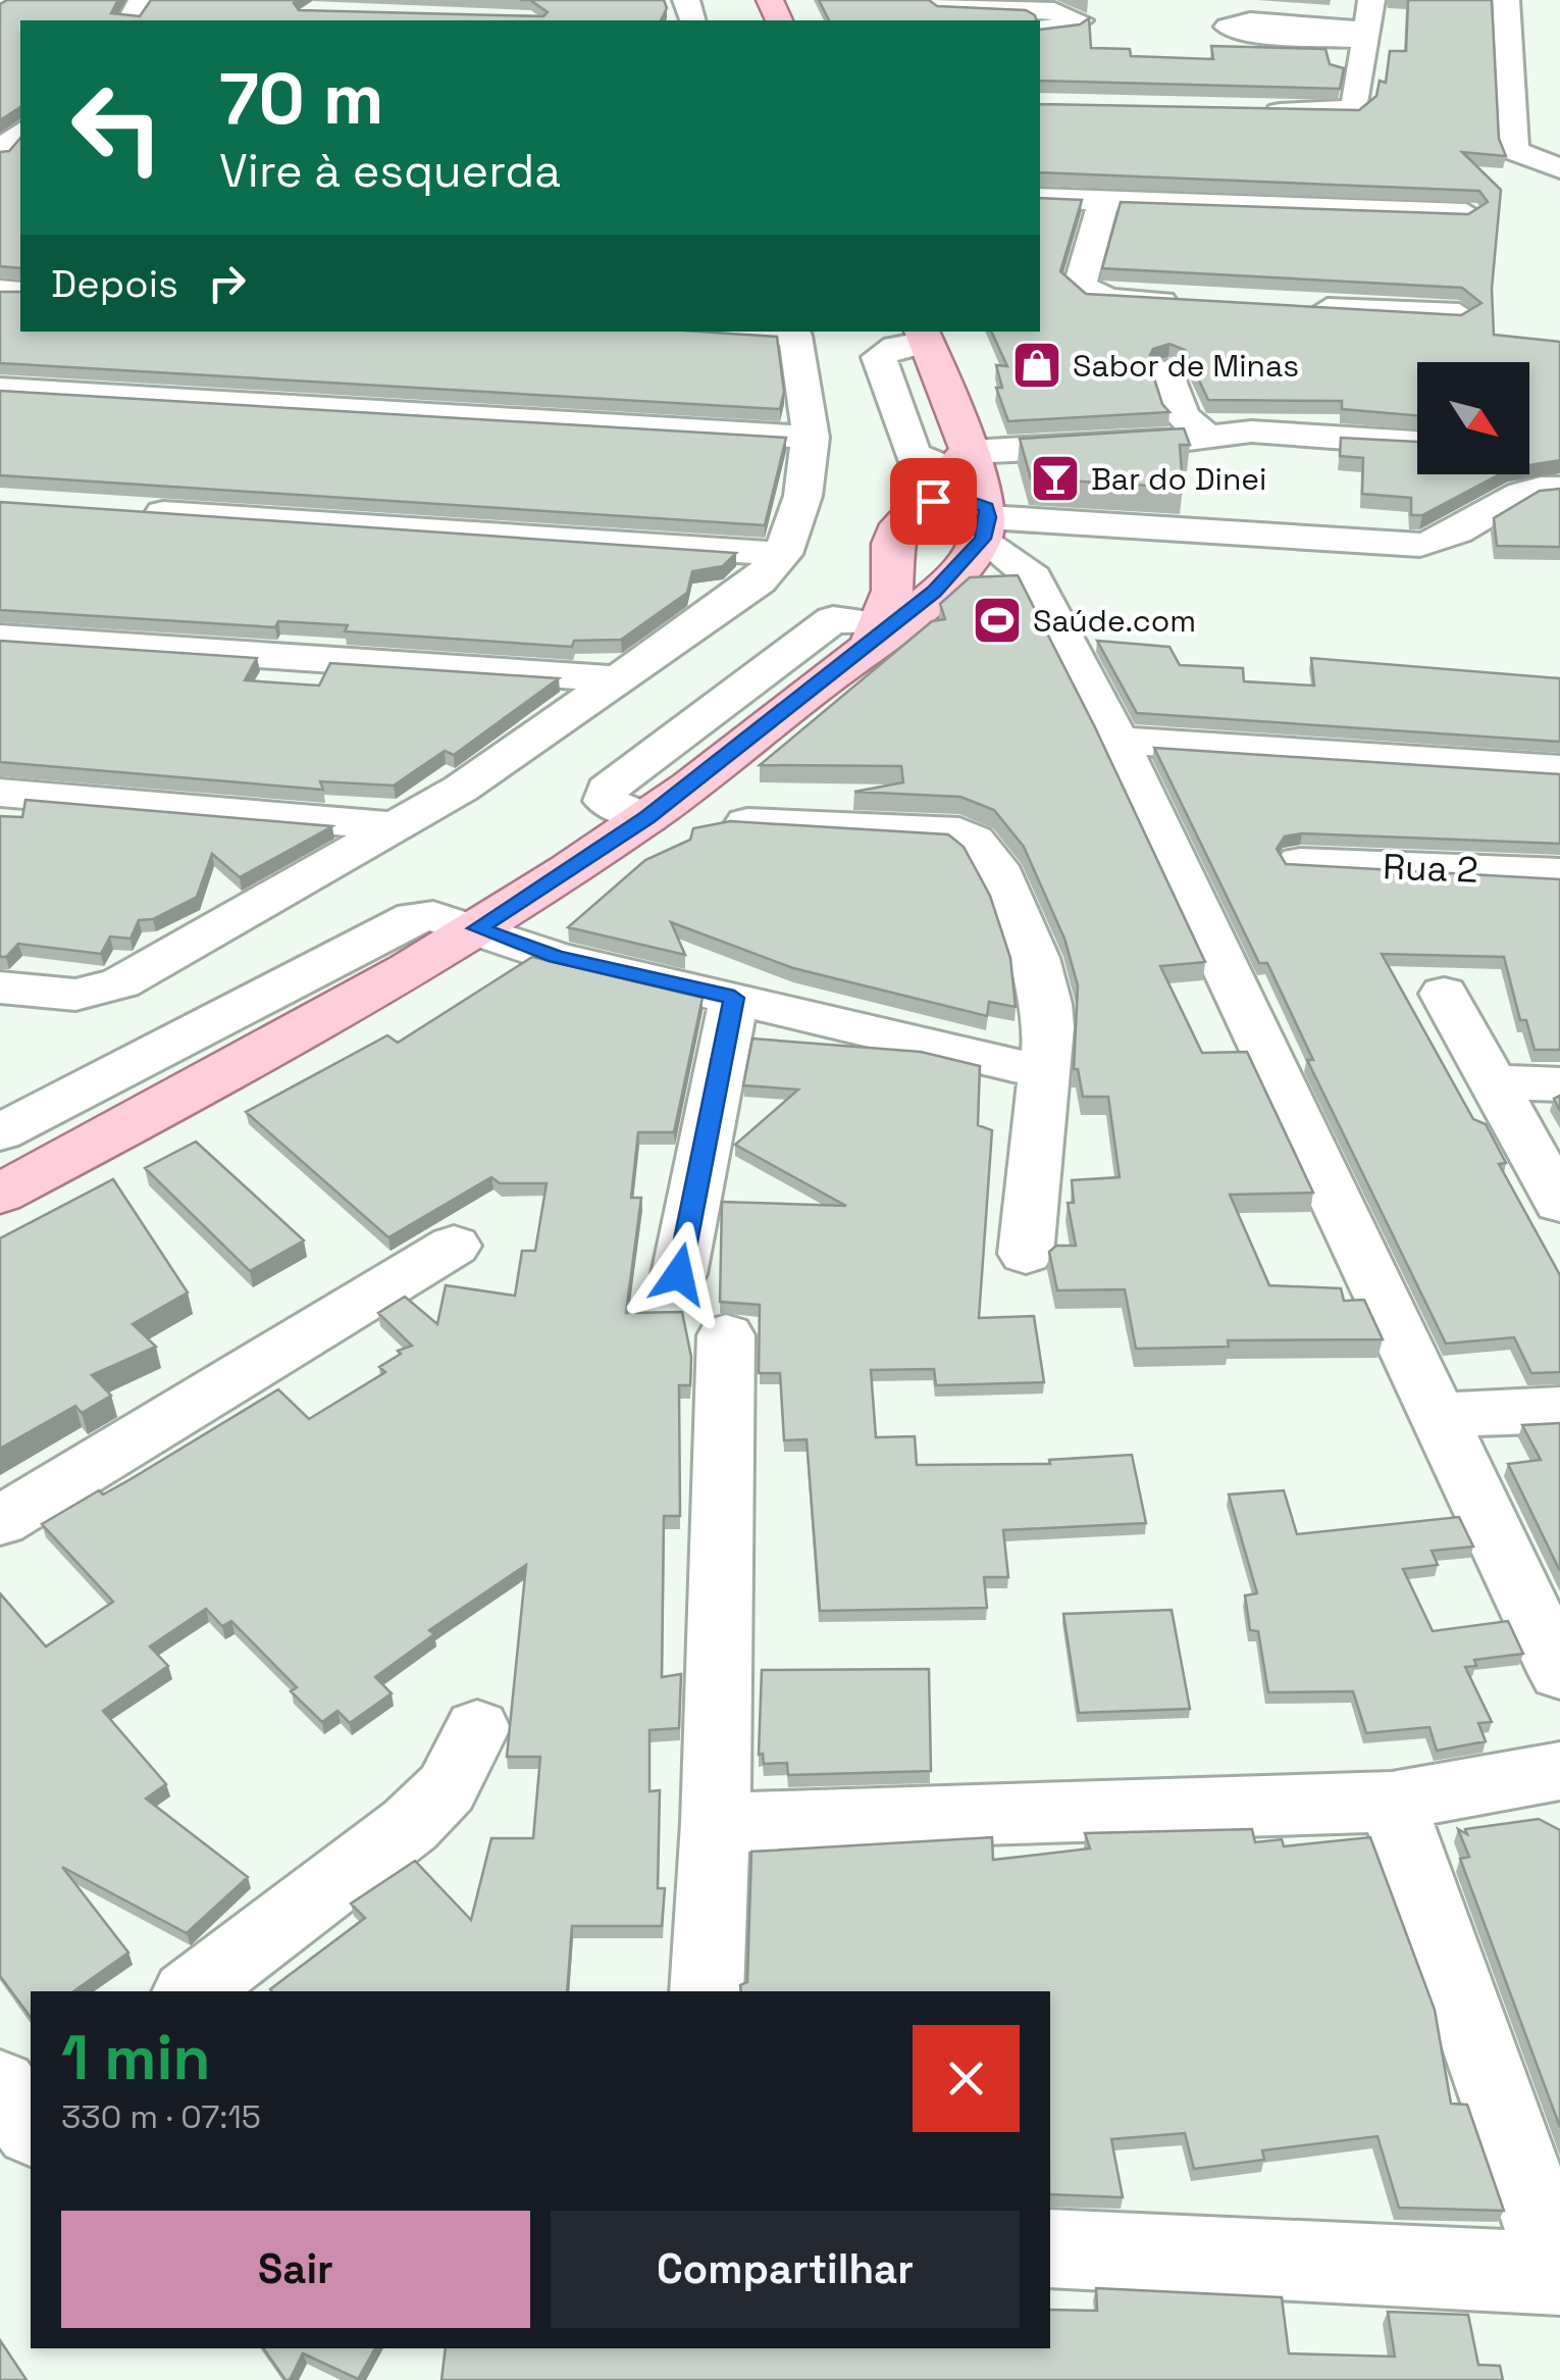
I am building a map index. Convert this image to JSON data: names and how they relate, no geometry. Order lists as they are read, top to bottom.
{
  "streets": {
    "street": ["Rua 2"]
  },
  "places": {
    "shop": ["Sabor de Minas"],
    "bar": ["Bar do Dinei"],
    "sports": ["Saúde.com"]
  },
  "north": "bottom right",
  "page": {
    "turn": ["70 m", "Vire à esquerda"],
    "then": "Depois",
    "heading": ["1 min", "330 m · 07:15"],
    "buttons": ["Sair", "Compartilhar"]
  }
}
